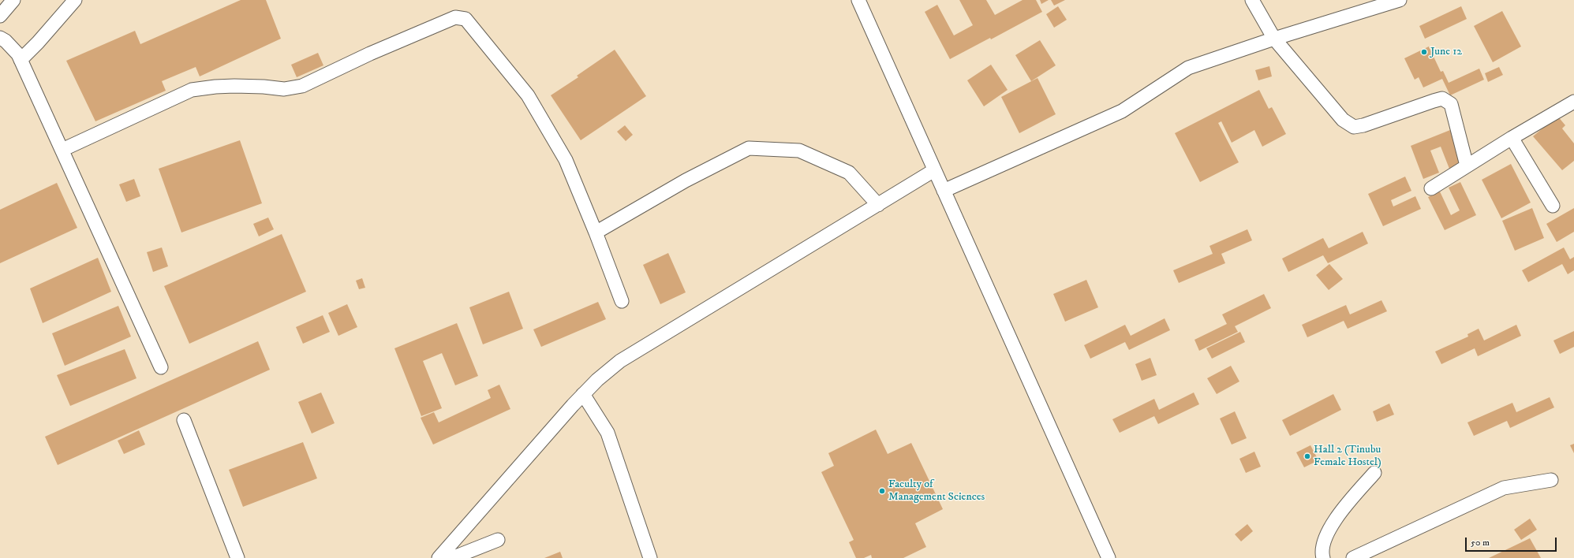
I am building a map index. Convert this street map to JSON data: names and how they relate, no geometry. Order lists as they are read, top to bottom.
{
  "places": ["June 12", "Hall 2 (Tinubu Female Hostel)", "Faculty of Management Sciences"],
  "scale_bar": "50 m"
}
